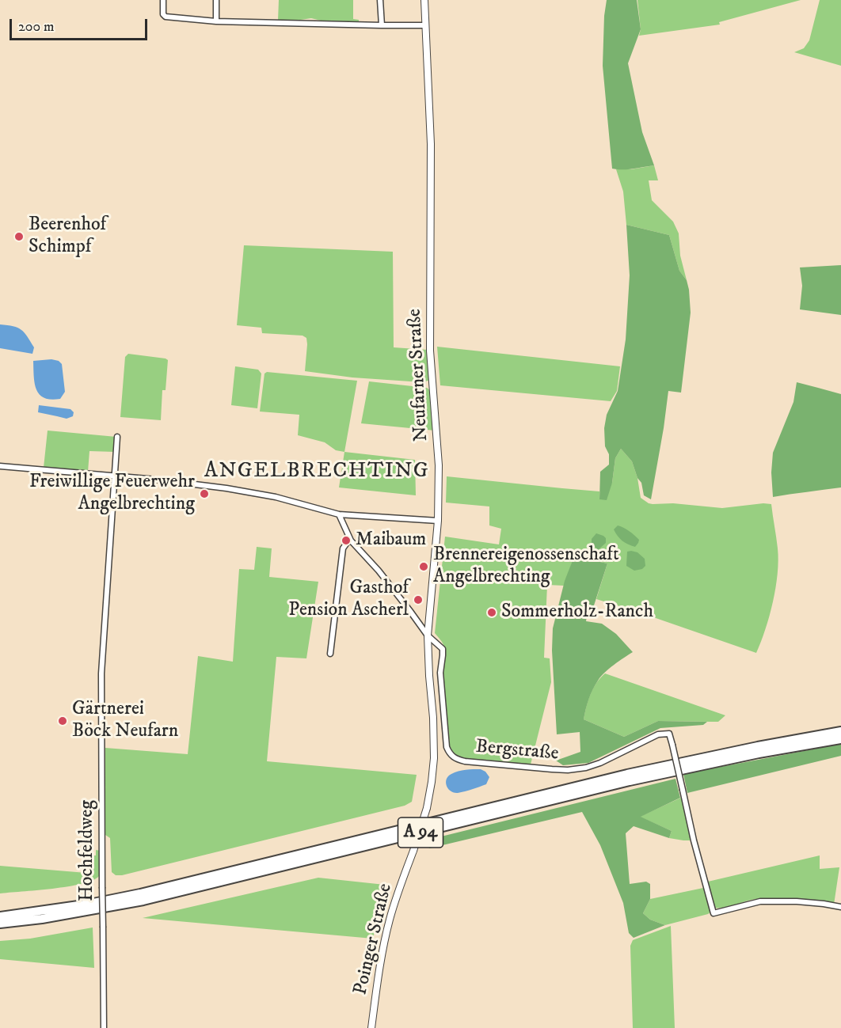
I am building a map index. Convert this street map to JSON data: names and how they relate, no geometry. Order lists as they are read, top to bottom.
{
  "streets": {
    "highway": ["A 94"],
    "street": [
      "Neufarner Straße",
      "Bergstraße",
      "Hochfeldweg",
      "Poinger Straße"
    ]
  },
  "crossings": [
    ["Neufarner Straße", "Bergstraße"],
    ["Neufarner Straße", "Poinger Straße"]
  ],
  "districts": ["ANGELBRECHTING"],
  "places": [
    "Beerenhof Schimpf",
    "Freiwillige Feuerwehr Angelbrechting",
    "Maibaum",
    "Brennereigenossenschaft Angelbrechting",
    "Gasthof Pension Ascherl",
    "Sommerholz-Ranch",
    "Gärtnerei Böck Neufarn"
  ],
  "scale_bar": "200 m"
}
